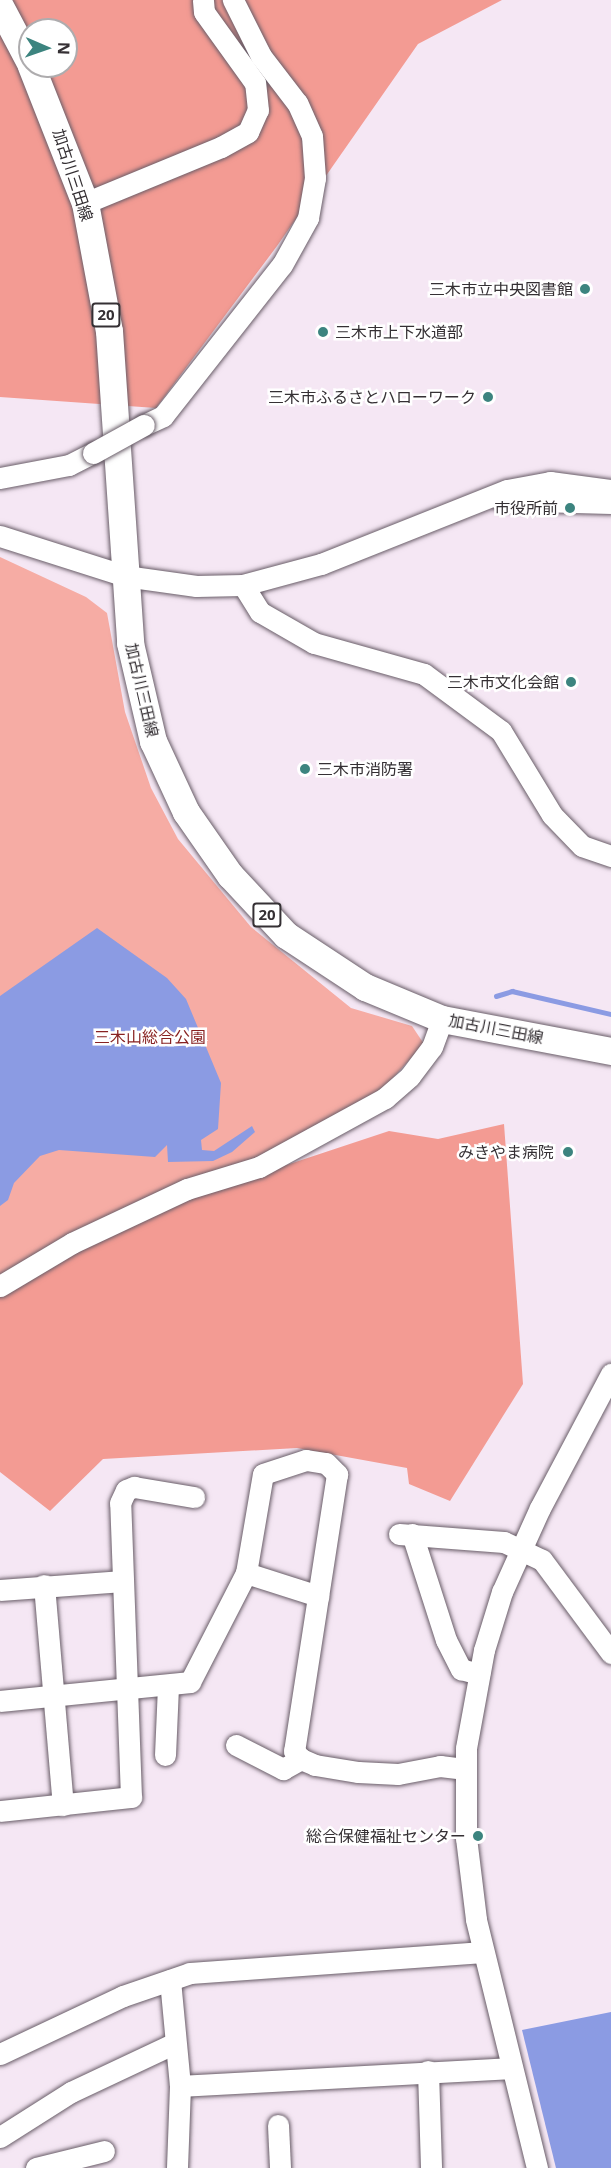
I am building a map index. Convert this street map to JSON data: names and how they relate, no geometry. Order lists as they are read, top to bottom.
{
  "streets": {
    "main road": ["加古川三田線", "20"]
  },
  "parks": ["三木山総合公園"],
  "places": [
    "三木市立中央図書館",
    "三木市上下水道部",
    "三木市ふるさとハローワーク",
    "市役所前",
    "三木市文化会館",
    "三木市消防署",
    "みきやま病院",
    "総合保健福祉センター"
  ],
  "north": "right"
}
